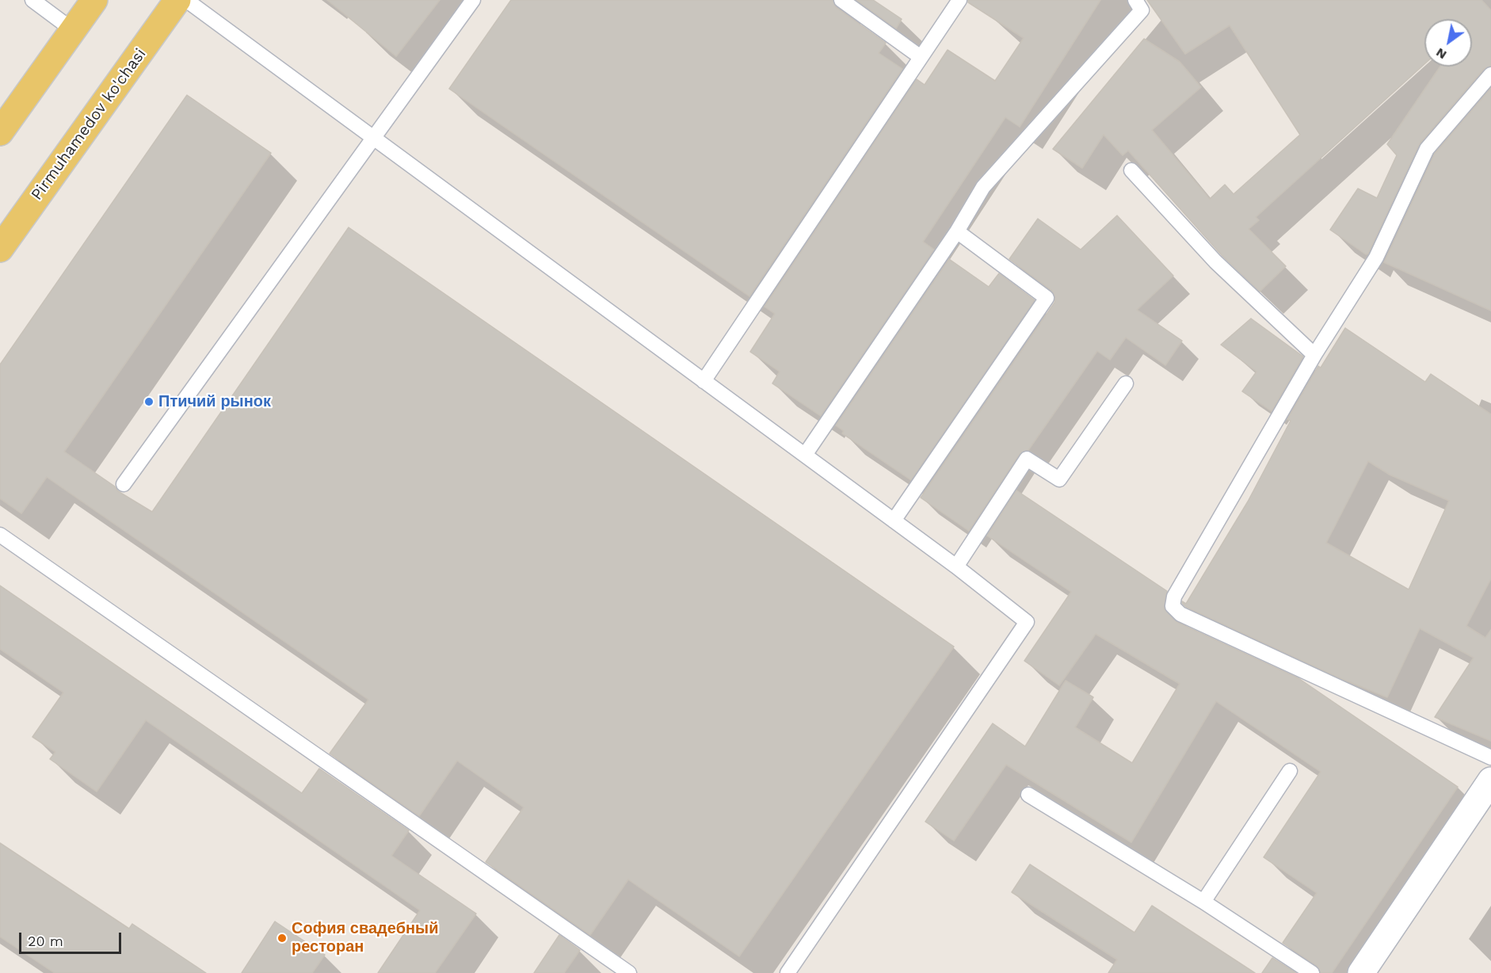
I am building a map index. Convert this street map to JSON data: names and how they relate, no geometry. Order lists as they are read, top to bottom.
{
  "streets": {
    "main road": ["Pirmuhamedov ko'chasi"]
  },
  "places": ["Птичий рынок", "София свадебный ресторан"],
  "scale_bar": "20 m",
  "north": "bottom left"
}
